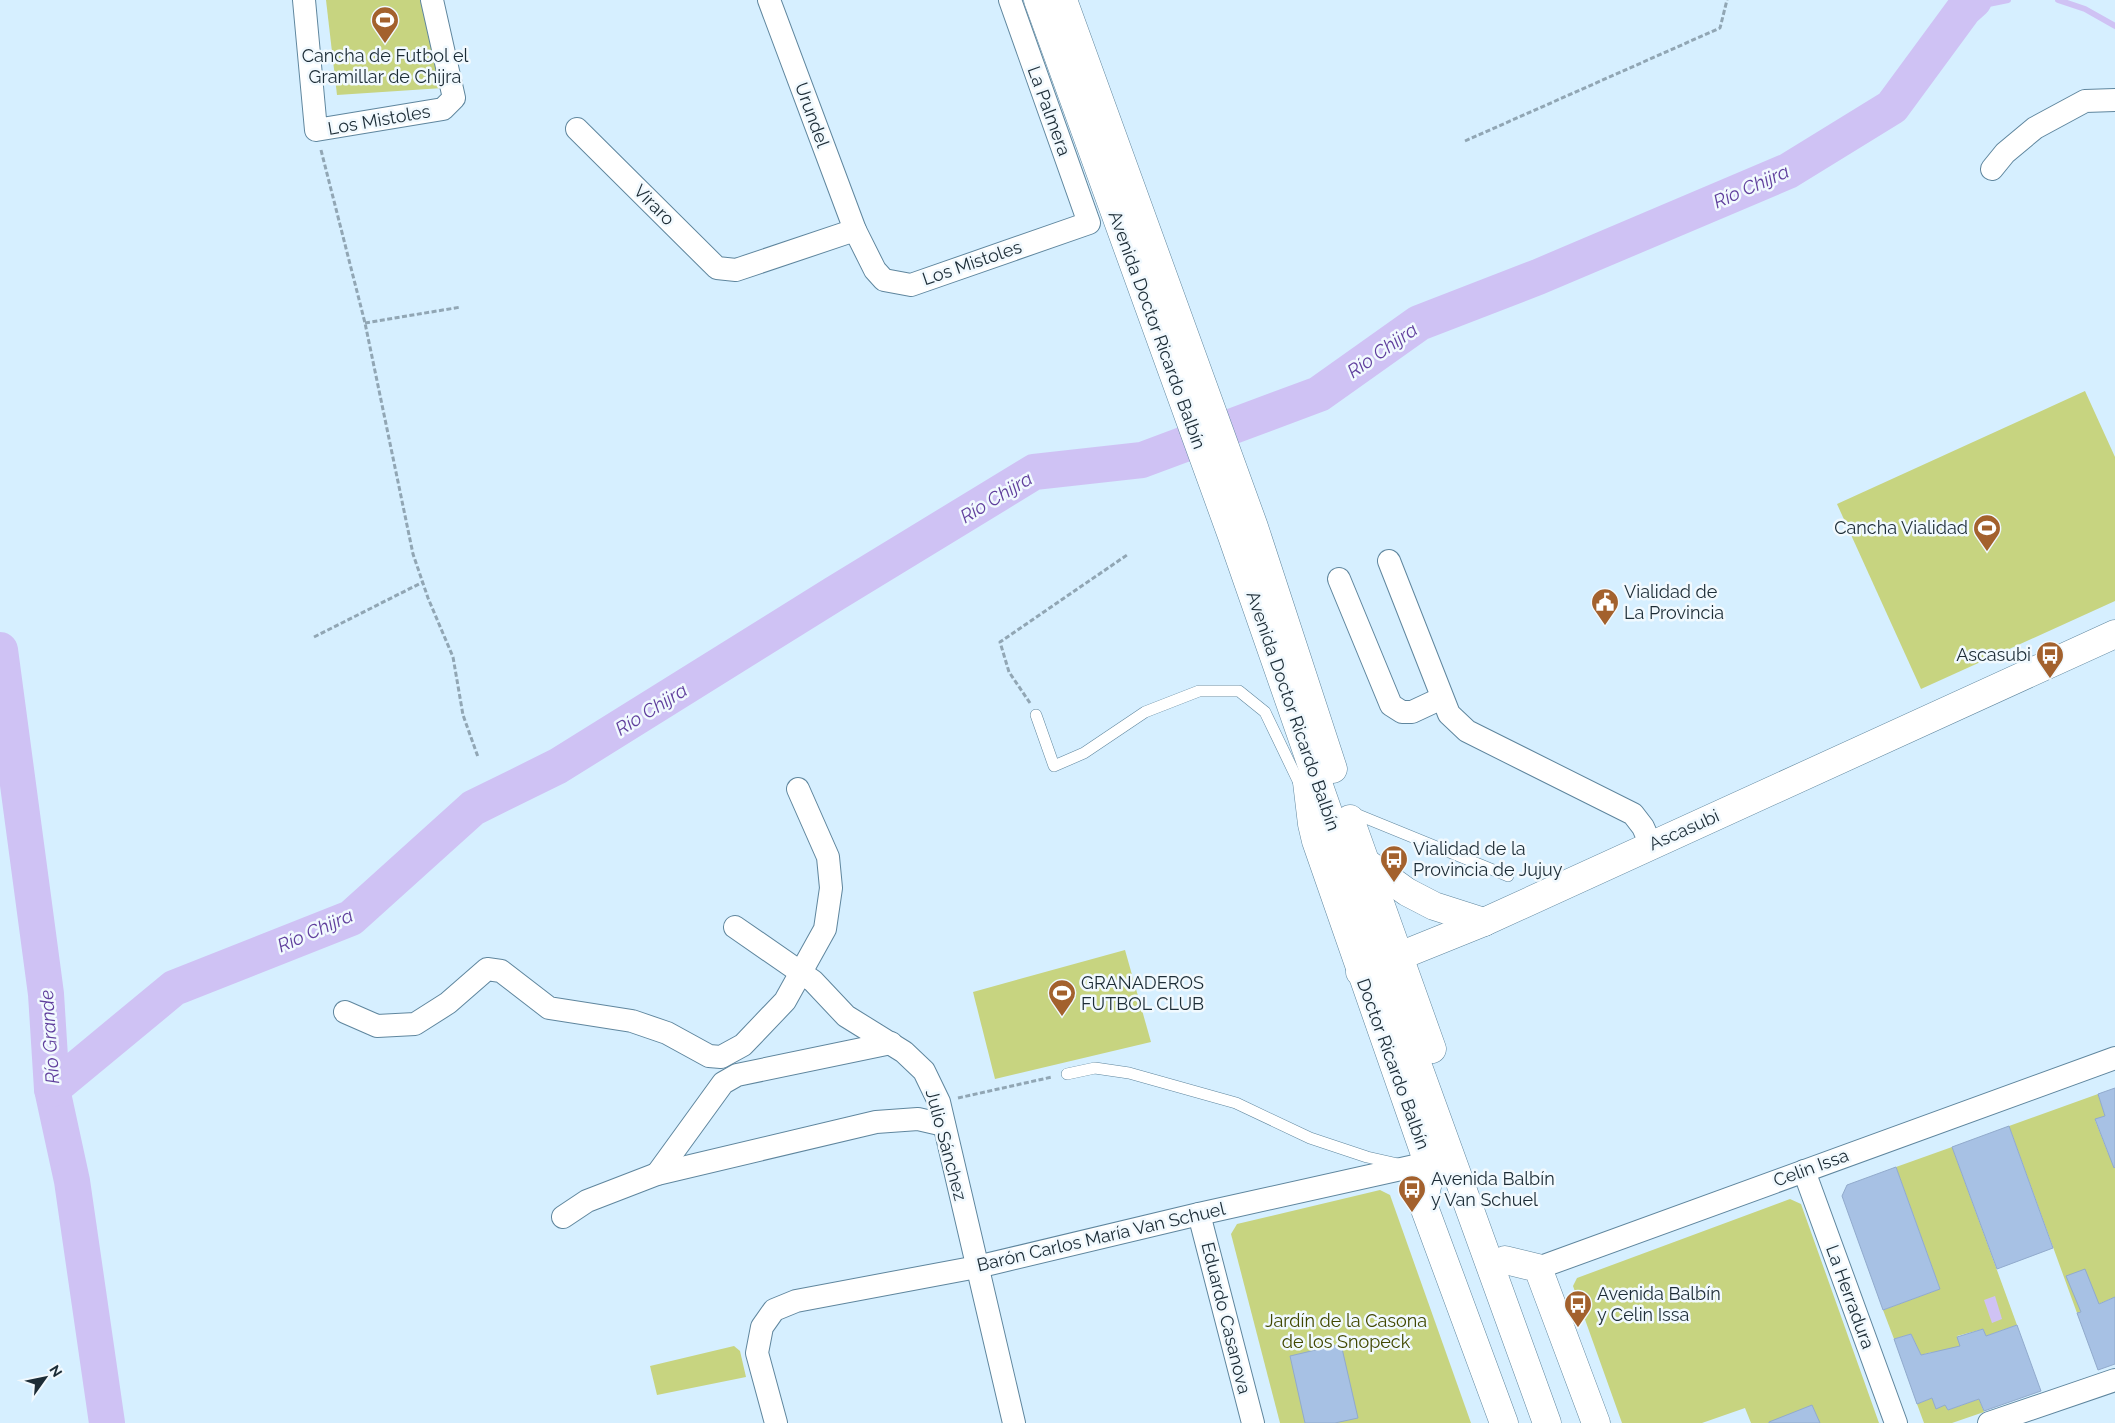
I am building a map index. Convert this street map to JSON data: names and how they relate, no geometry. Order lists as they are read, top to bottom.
{
  "streets": {
    "main road": ["Avenida Doctor Ricardo Balbín", "Ascasubi", "Doctor Ricardo Balbín"],
    "street": [
      "La Palmera",
      "Urundel",
      "Los Mistoles",
      "Viraro",
      "Julio Sánchez",
      "Celin Issa",
      "Barón Carlos María Van Schuel",
      "La Herradura",
      "Eduardo Casanova"
    ]
  },
  "crossings": [
    ["La Palmera", "Los Mistoles"],
    ["Urundel", "Los Mistoles"],
    ["Urundel", "Viraro"],
    ["Los Mistoles", "Viraro"],
    ["Avenida Doctor Ricardo Balbín", "Ascasubi"],
    ["Avenida Doctor Ricardo Balbín", "Doctor Ricardo Balbín"],
    ["Ascasubi", "Doctor Ricardo Balbín"],
    ["Doctor Ricardo Balbín", "Barón Carlos María Van Schuel"],
    ["Julio Sánchez", "Barón Carlos María Van Schuel"],
    ["Celin Issa", "La Herradura"],
    ["Barón Carlos María Van Schuel", "Eduardo Casanova"]
  ],
  "water": ["Río Chijra", "Río Grande"],
  "parks": ["Jardín de la Casona de los Snopeck"],
  "places": {
    "sports": ["Cancha de Futbol el Gramillar de Chijra", "Cancha Vialidad", "GRANADEROS FUTBOL CLUB"],
    "public building": ["Vialidad de La Provincia"],
    "bus stop": [
      "Ascasubi",
      "Vialidad de la Provincia de Jujuy",
      "Avenida Balbín y Van Schuel",
      "Avenida Balbín y Celin Issa"
    ]
  },
  "north": "top right"
}
